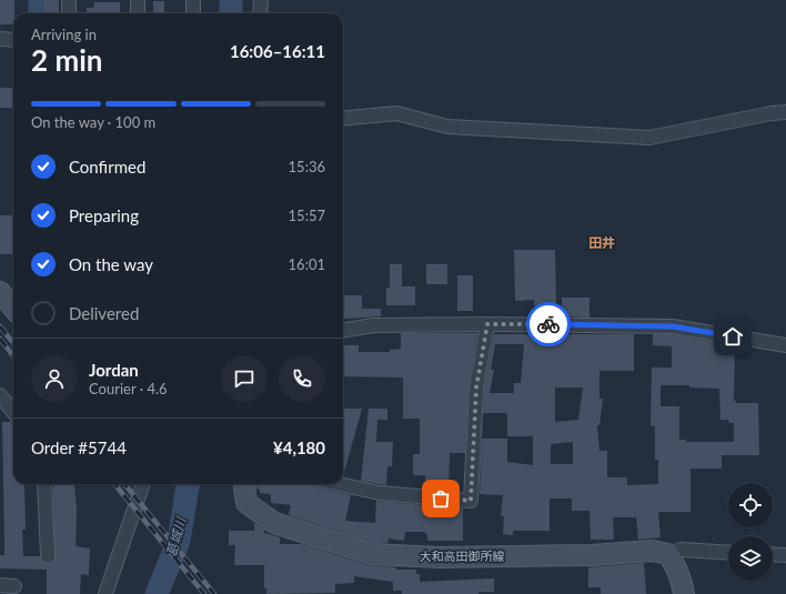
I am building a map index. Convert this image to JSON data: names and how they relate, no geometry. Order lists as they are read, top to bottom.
{
  "streets": {
    "main road": ["大和高田御所線"]
  },
  "districts": ["田井"],
  "water": ["葛城川"],
  "page": {
    "heading": ["2 min", "Arriving in", "16:06–16:11"],
    "panel": [
      "Jordan",
      "Courier · 4.6",
      "Order #5744",
      "¥4,180"
    ],
    "bar": "On the way · 100 m",
    "list": [
      ["Confirmed", "15:36"],
      ["Preparing", "15:57"],
      ["On the way", "16:01"],
      "Delivered"
    ]
  }
}
